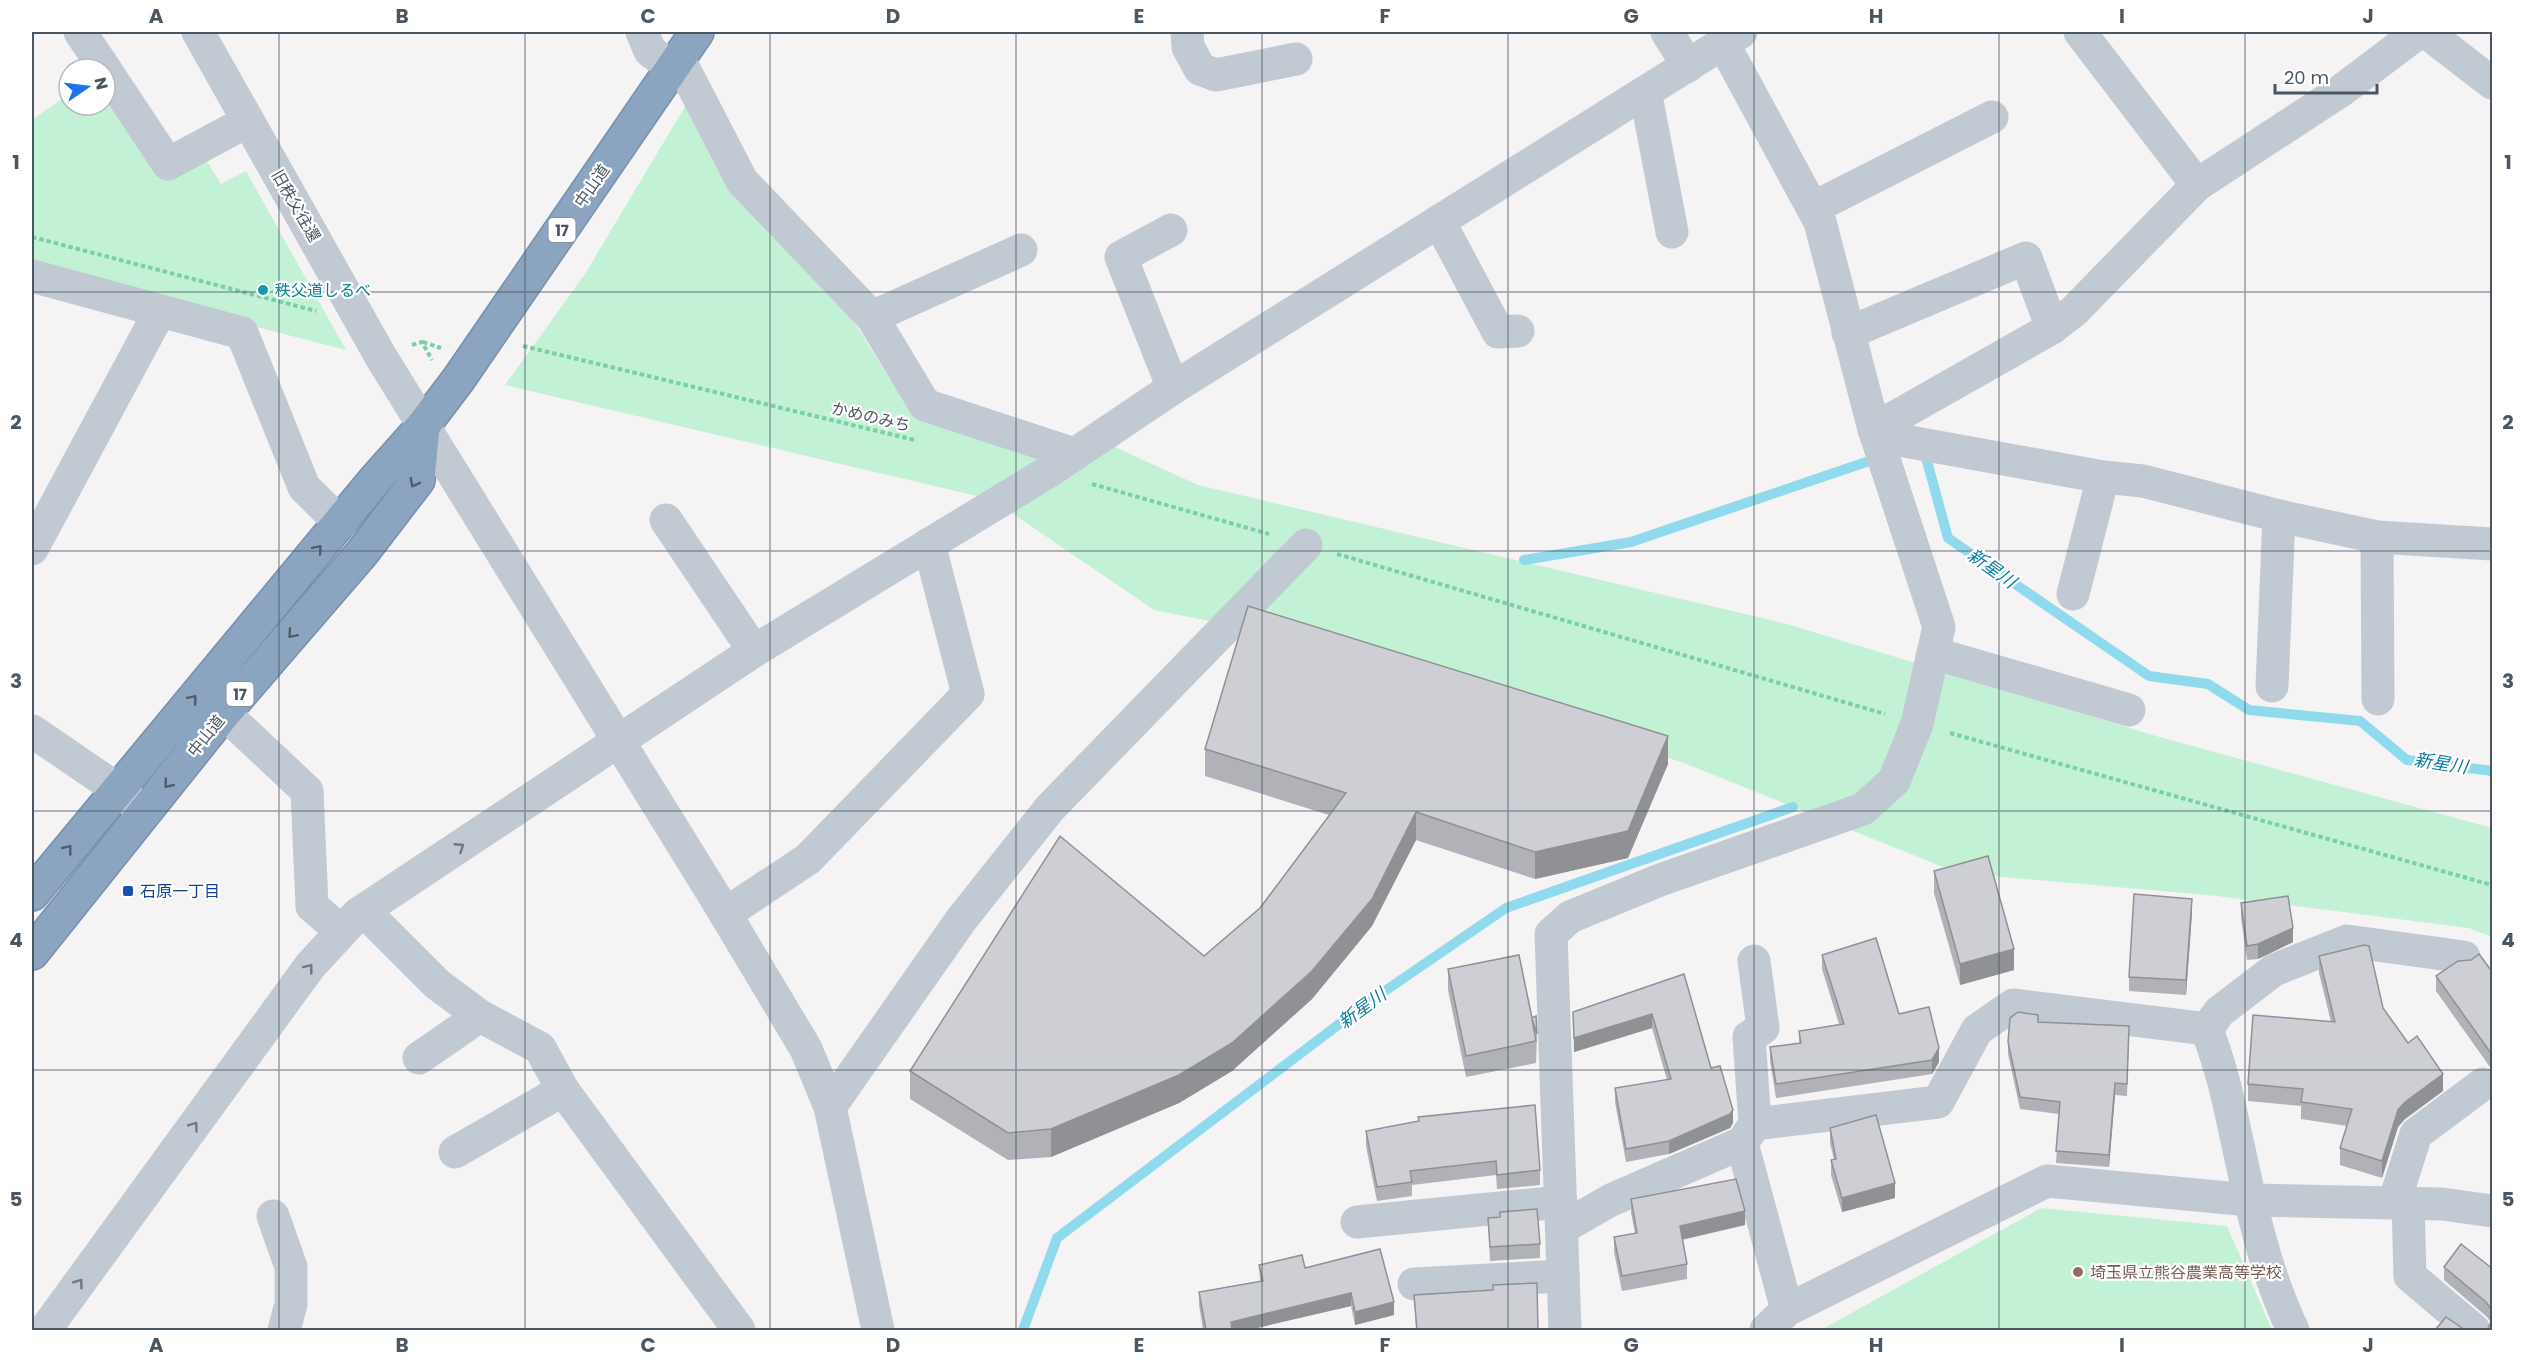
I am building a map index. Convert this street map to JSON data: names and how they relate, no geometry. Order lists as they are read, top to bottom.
{
  "streets": {
    "highway": ["中山道", "17"],
    "street": ["旧秩父往還"],
    "path": ["かめのみち"]
  },
  "crossings": [
    ["中山道", "旧秩父往還"]
  ],
  "water": ["新星川"],
  "places": {
    "other": ["秩父道しるべ", "埼玉県立熊谷農業高等学校"],
    "transit": ["石原一丁目"]
  },
  "scale_bar": "20 m",
  "north": "right",
  "grid": {
    "columns": [
      "A",
      "B",
      "C",
      "D",
      "E",
      "F",
      "G",
      "H",
      "I",
      "J"
    ],
    "rows": [
      "1",
      "2",
      "3",
      "4",
      "5"
    ]
  }
}
